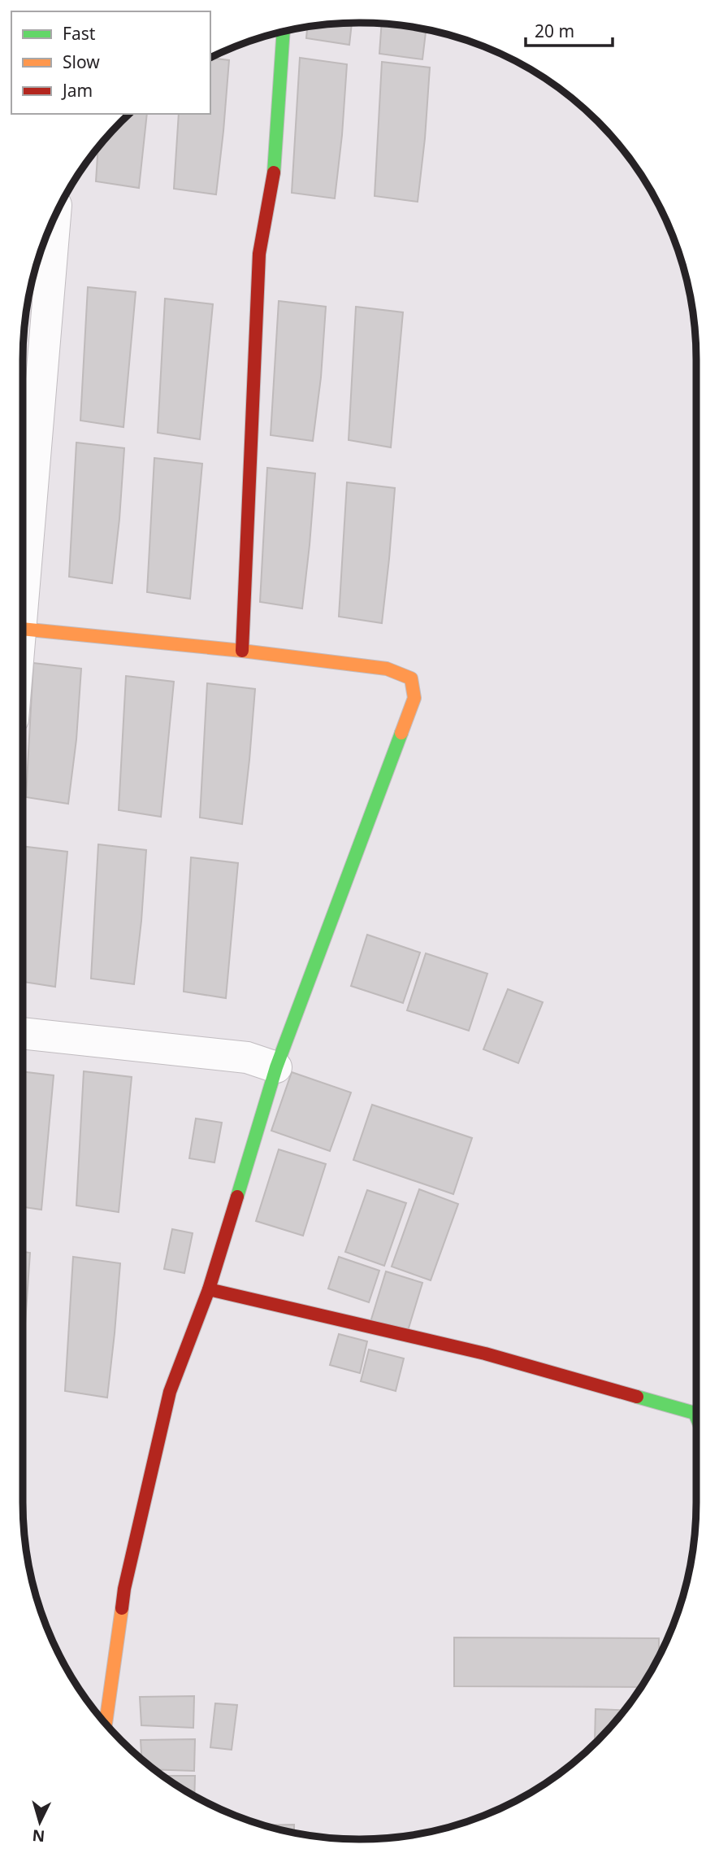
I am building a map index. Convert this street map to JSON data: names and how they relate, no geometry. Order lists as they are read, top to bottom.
{
  "legend": ["Fast", "Slow", "Jam"],
  "scale_bar": "20 m",
  "north": "bottom"
}
